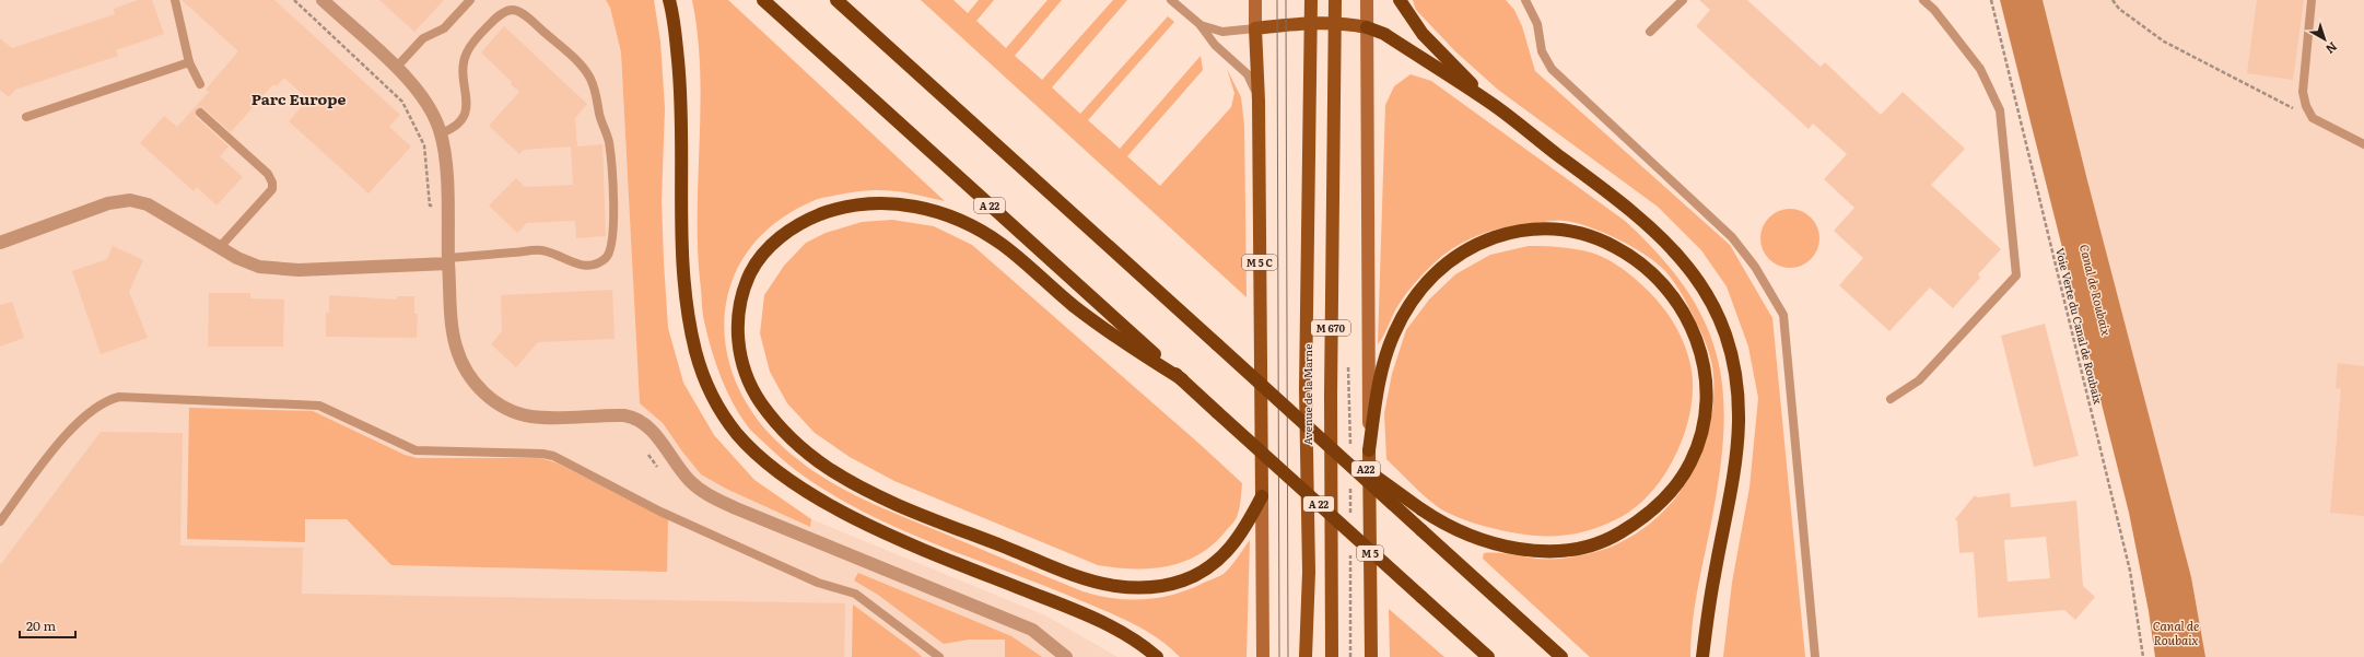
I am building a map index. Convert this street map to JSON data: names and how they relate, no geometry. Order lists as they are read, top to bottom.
{
  "streets": {
    "highway": ["A 22", "A22"],
    "main road": [
      "M 5 C",
      "M 670",
      "Avenue de la Marne",
      "M 5"
    ],
    "path": ["Voie Verte du Canal de Roubaix"]
  },
  "crossings": [
    ["A22", "M 5"]
  ],
  "districts": ["Parc Europe"],
  "water": ["Canal de Roubaix"],
  "scale_bar": "20 m",
  "north": "bottom right"
}
